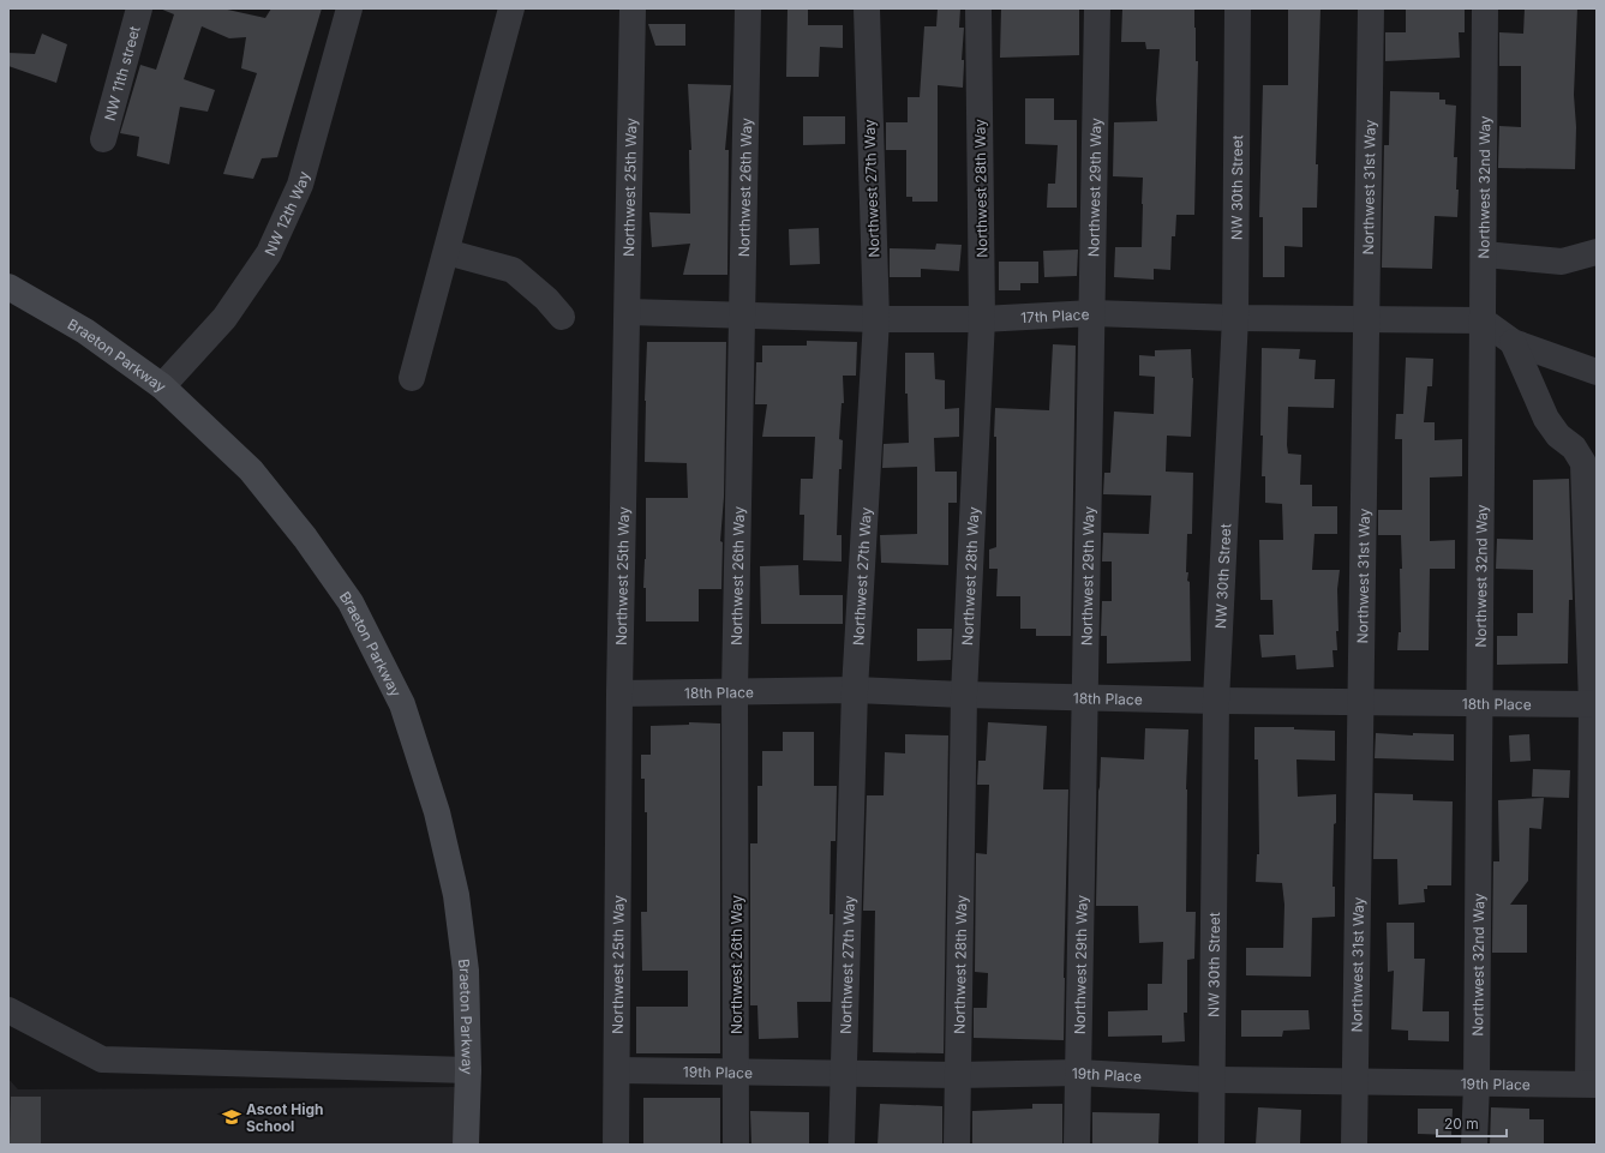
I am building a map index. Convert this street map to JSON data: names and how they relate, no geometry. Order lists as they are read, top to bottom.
{
  "streets": {
    "street": [
      "NW 11th street",
      "Northwest 25th Way",
      "Northwest 26th Way",
      "Northwest 27th Way",
      "Northwest 28th Way",
      "Northwest 29th Way",
      "NW 30th Street",
      "Northwest 31st Way",
      "Northwest 32nd Way",
      "NW 12th Way",
      "17th Place",
      "Braeton Parkway",
      "18th Place",
      "19th Place"
    ]
  },
  "crossings": [
    ["Northwest 25th Way", "17th Place"],
    ["Northwest 25th Way", "18th Place"],
    ["Northwest 25th Way", "19th Place"],
    ["Northwest 26th Way", "17th Place"],
    ["Northwest 26th Way", "18th Place"],
    ["Northwest 26th Way", "19th Place"],
    ["Northwest 27th Way", "17th Place"],
    ["Northwest 27th Way", "18th Place"],
    ["Northwest 27th Way", "19th Place"],
    ["Northwest 28th Way", "17th Place"],
    ["Northwest 28th Way", "18th Place"],
    ["Northwest 28th Way", "19th Place"],
    ["Northwest 29th Way", "17th Place"],
    ["Northwest 29th Way", "18th Place"],
    ["Northwest 29th Way", "19th Place"],
    ["NW 30th Street", "17th Place"],
    ["NW 30th Street", "18th Place"],
    ["NW 30th Street", "19th Place"],
    ["Northwest 31st Way", "17th Place"],
    ["Northwest 31st Way", "18th Place"],
    ["Northwest 31st Way", "19th Place"],
    ["Northwest 32nd Way", "17th Place"],
    ["Northwest 32nd Way", "18th Place"],
    ["Northwest 32nd Way", "19th Place"],
    ["NW 12th Way", "Braeton Parkway"]
  ],
  "places": {
    "school or university": ["Ascot High School"]
  },
  "scale_bar": "20 m"
}
